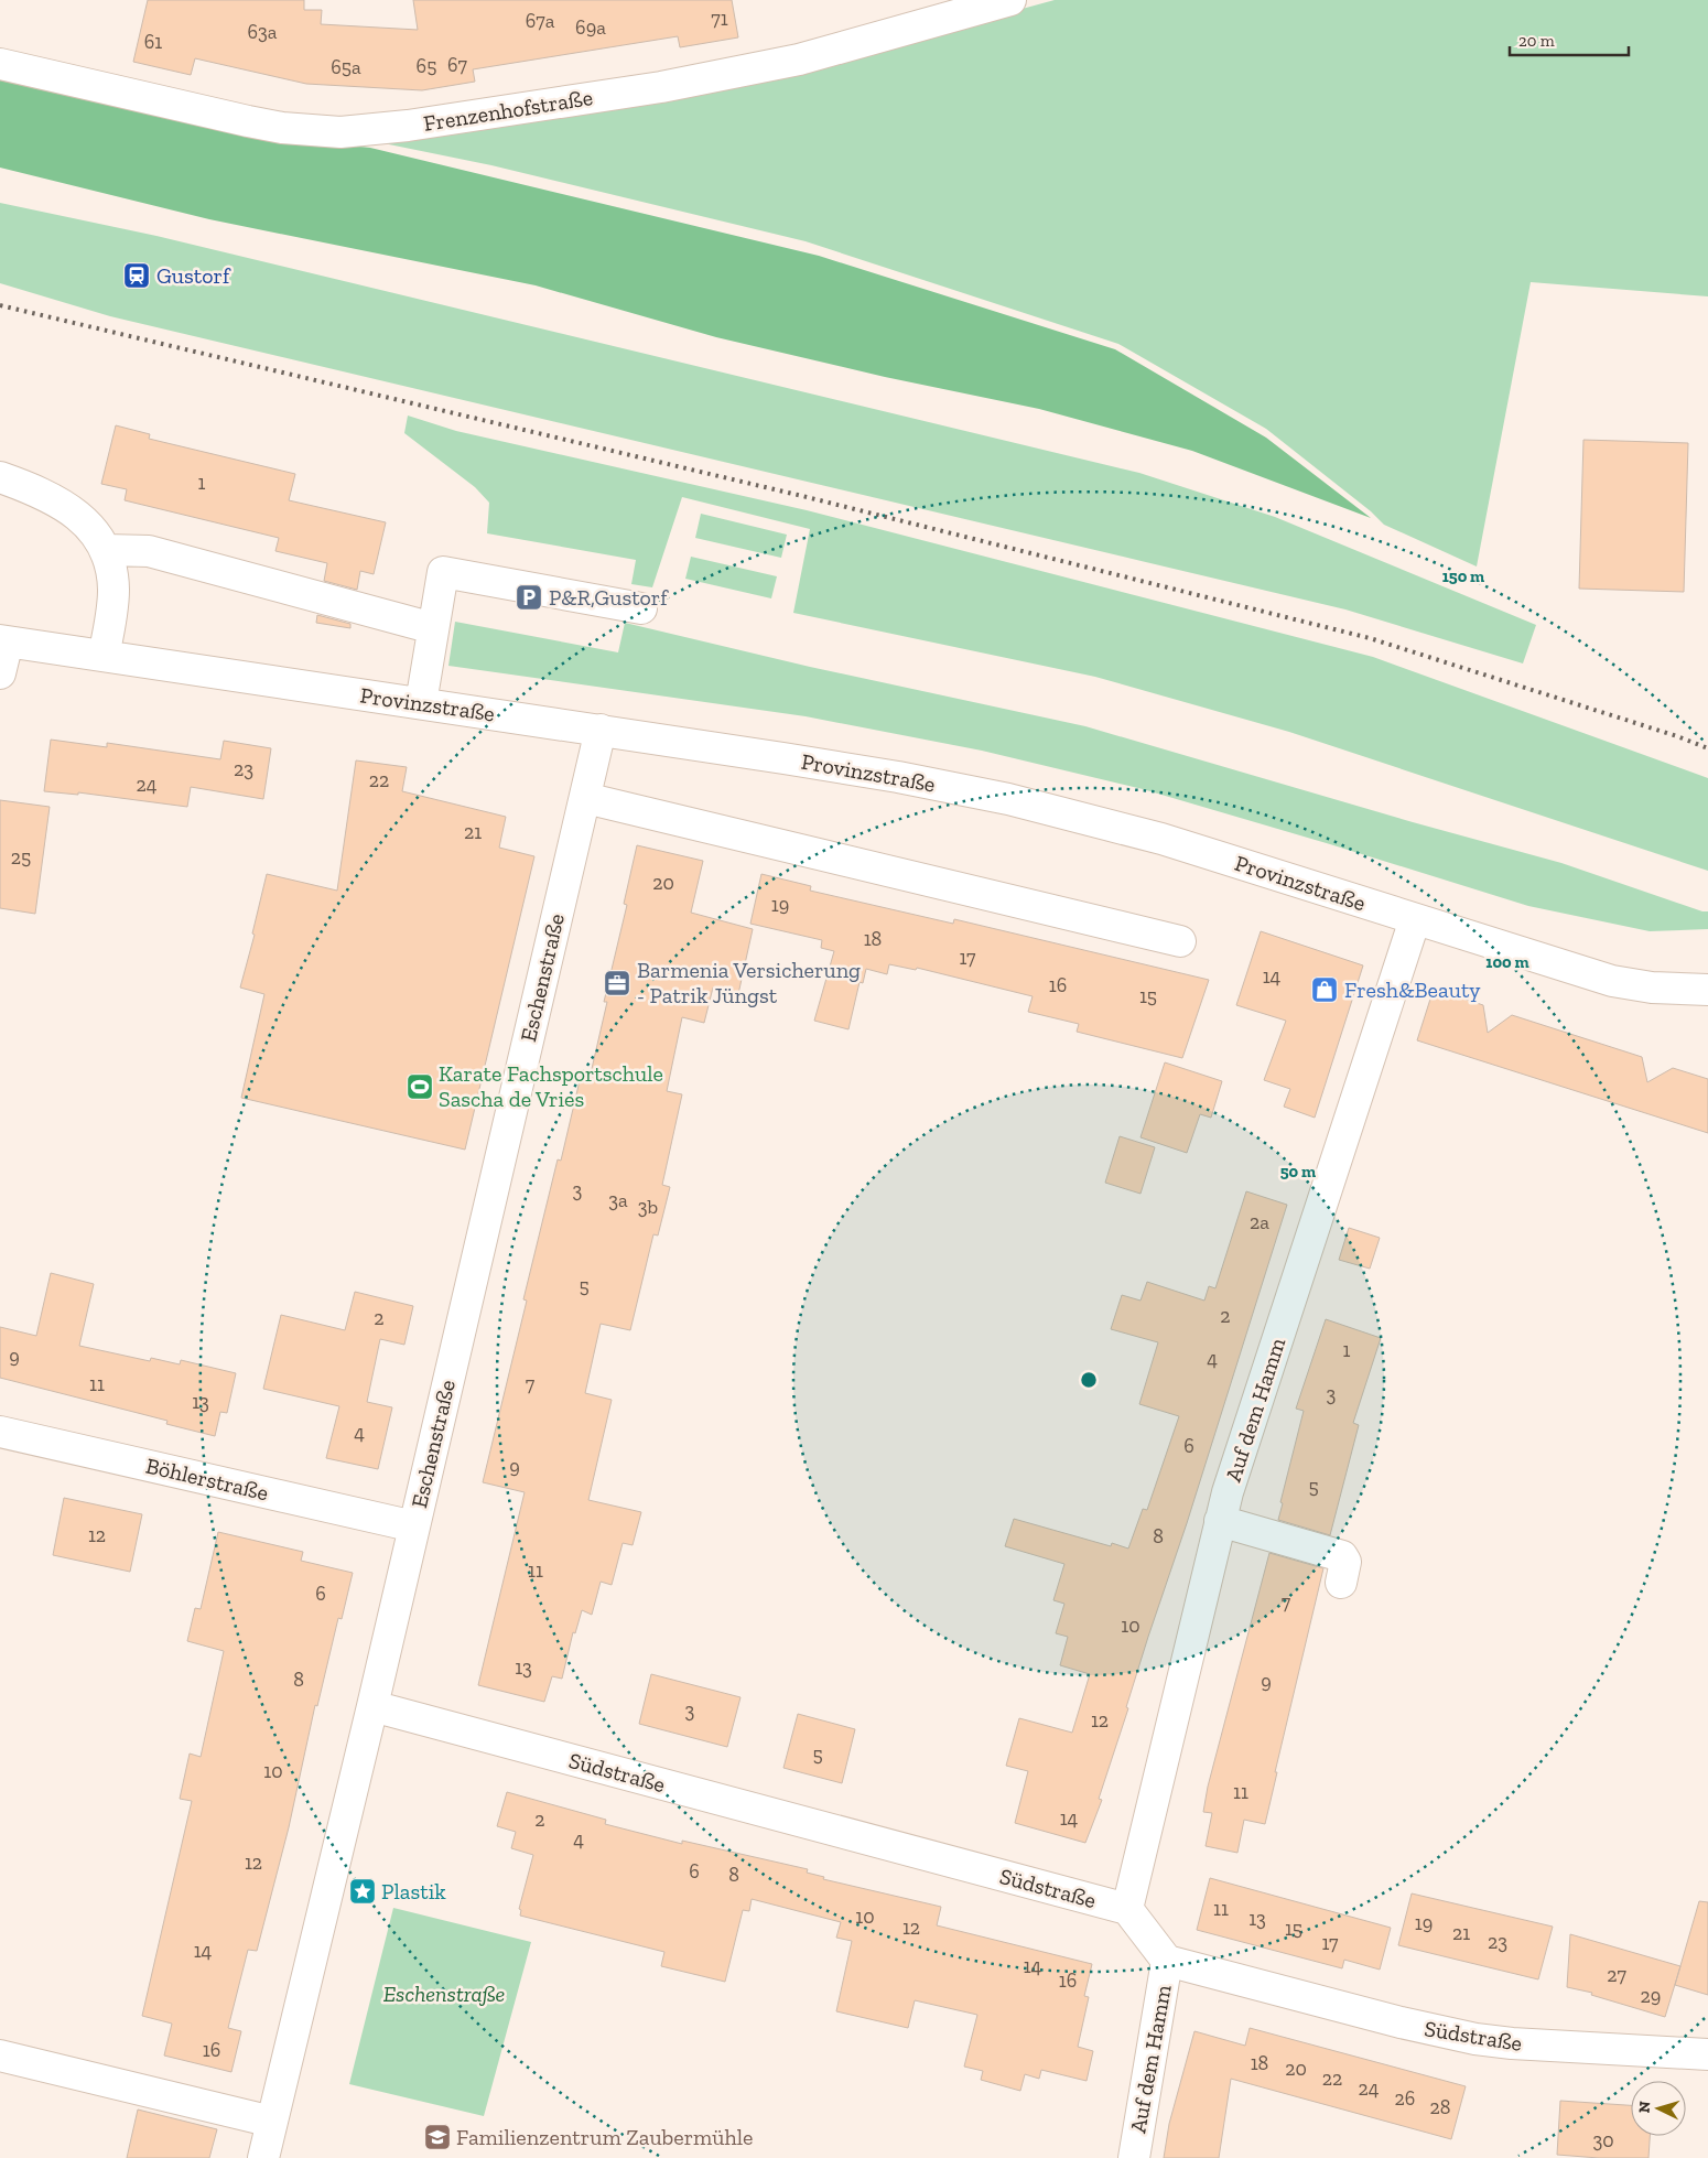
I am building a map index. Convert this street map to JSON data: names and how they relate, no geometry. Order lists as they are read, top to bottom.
{
  "streets": {
    "street": [
      "Frenzenhofstraße",
      "Provinzstraße",
      "Eschenstraße",
      "Auf dem Hamm",
      "Böhlerstraße",
      "Südstraße"
    ]
  },
  "crossings": [
    ["Provinzstraße", "Eschenstraße"],
    ["Provinzstraße", "Auf dem Hamm"],
    ["Eschenstraße", "Böhlerstraße"],
    ["Eschenstraße", "Südstraße"],
    ["Auf dem Hamm", "Südstraße"]
  ],
  "parks": ["Eschenstraße"],
  "places": {
    "station": ["Gustorf"],
    "parking": ["P&R,Gustorf"],
    "office": ["Barmenia Versicherung - Patrik Jüngst"],
    "shop": ["Fresh&Beauty"],
    "sports": ["Karate Fachsportschule Sascha de Vries"],
    "place": ["Plastik"],
    "school or university": ["Familienzentrum Zaubermühle"]
  },
  "house_numbers": [
    "71",
    "67a",
    "69a",
    "63a",
    "61",
    "67",
    "65",
    "65a",
    "1",
    "23",
    "22",
    "24",
    "21",
    "25",
    "20",
    "19",
    "18",
    "17",
    "14",
    "16",
    "15",
    "3",
    "3a",
    "3b",
    "2a",
    "5",
    "2",
    "2",
    "1",
    "9",
    "4",
    "11",
    "7",
    "3",
    "13",
    "4",
    "6",
    "9",
    "5",
    "12",
    "8",
    "11",
    "6",
    "7",
    "10",
    "13",
    "8",
    "9",
    "3",
    "12",
    "5",
    "10",
    "11",
    "14",
    "2",
    "4",
    "12",
    "6",
    "8",
    "11",
    "10",
    "13",
    "19",
    "12",
    "15",
    "21",
    "23",
    "17",
    "14",
    "14",
    "27",
    "16",
    "29",
    "16",
    "18",
    "20",
    "22",
    "24",
    "26",
    "28",
    "30"
  ],
  "scale_bar": "20 m",
  "north": "left",
  "rings": ["150 m", "100 m", "50 m"]
}
